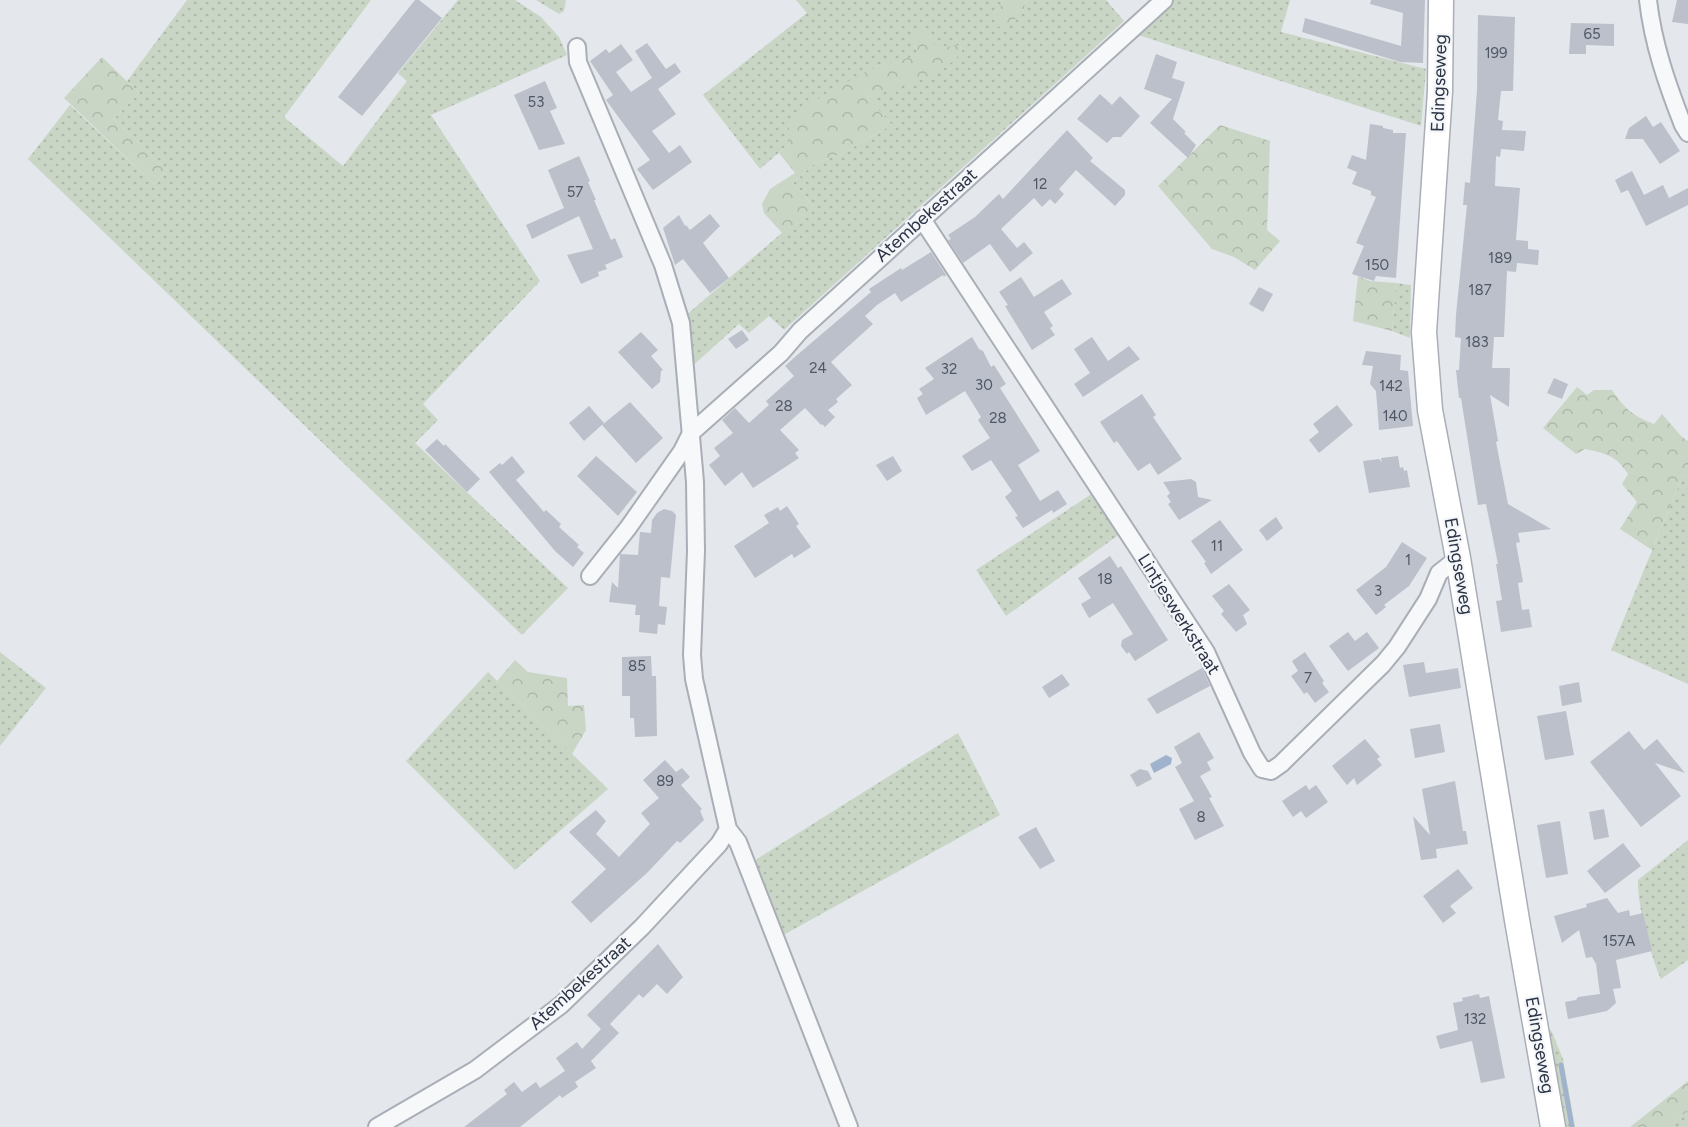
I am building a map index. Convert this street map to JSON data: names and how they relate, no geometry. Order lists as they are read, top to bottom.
{
  "streets": {
    "main road": ["Edingseweg"],
    "street": ["Atembekestraat", "Lintjeswerkstraat"]
  },
  "crossings": [
    ["Edingseweg", "Lintjeswerkstraat"],
    ["Atembekestraat", "Lintjeswerkstraat"]
  ],
  "house_numbers": [
    "65",
    "199",
    "53",
    "12",
    "57",
    "189",
    "150",
    "187",
    "183",
    "24",
    "32",
    "30",
    "142",
    "28",
    "140",
    "28",
    "11",
    "1",
    "18",
    "3",
    "85",
    "7",
    "89",
    "8",
    "157A",
    "132"
  ]
}
